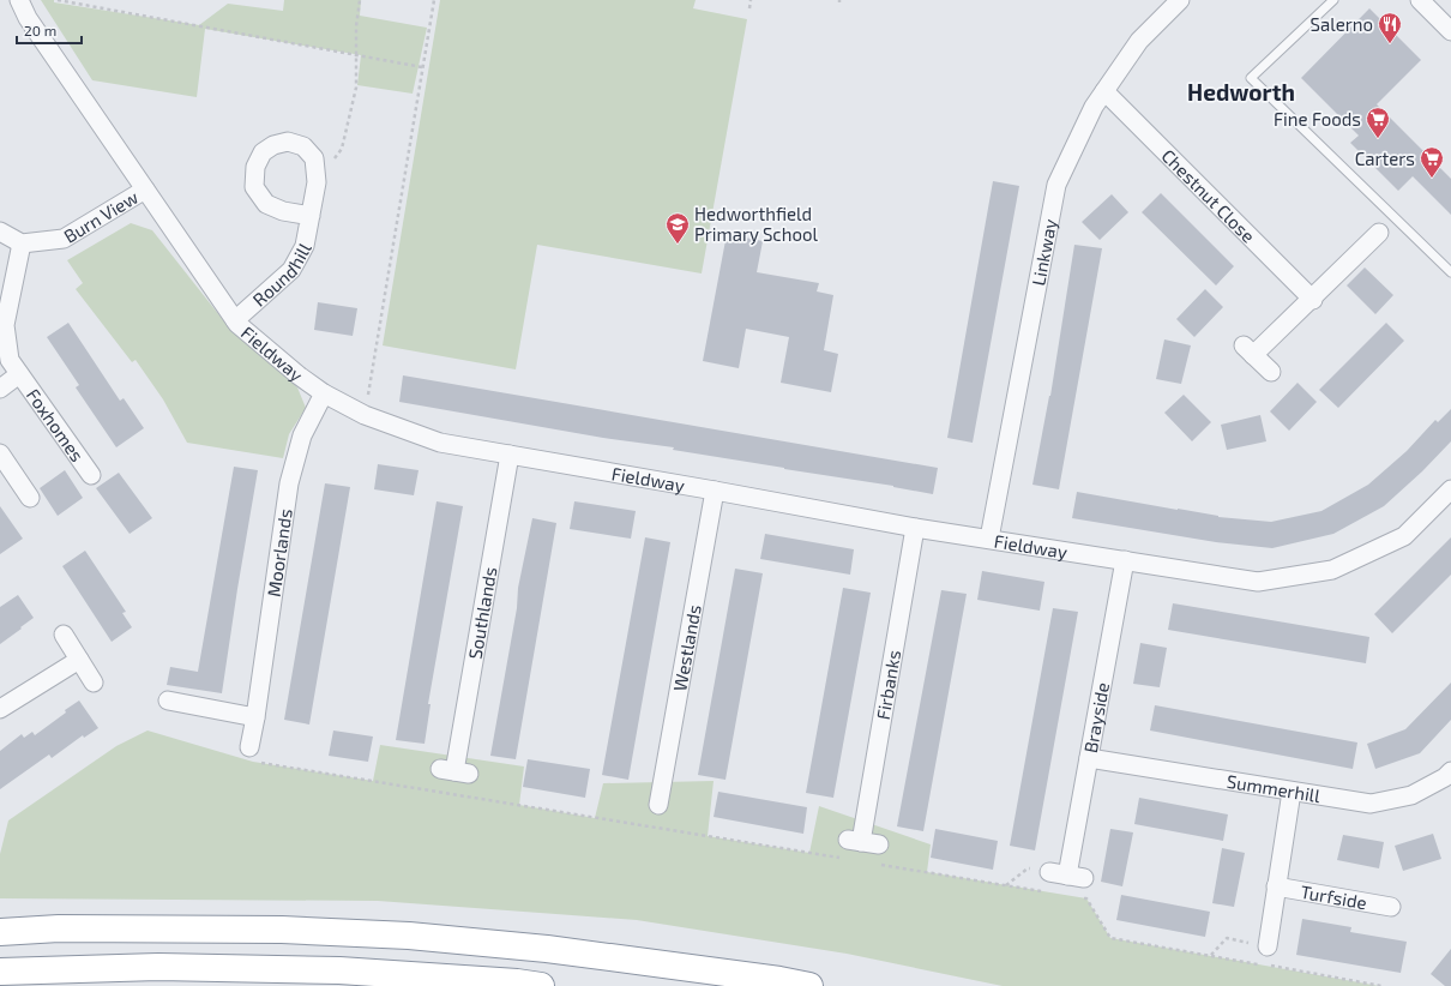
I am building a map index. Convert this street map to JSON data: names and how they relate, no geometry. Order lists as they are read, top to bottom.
{
  "streets": {
    "street": [
      "Chestnut Close",
      "Burn View",
      "Linkway",
      "Roundhill",
      "Fieldway",
      "Foxhomes",
      "Moorlands",
      "Southlands",
      "Westlands",
      "Firbanks",
      "Brayside",
      "Summerhill",
      "Turfside"
    ]
  },
  "crossings": [
    ["Chestnut Close", "Linkway"],
    ["Burn View", "Fieldway"],
    ["Burn View", "Foxhomes"],
    ["Linkway", "Fieldway"],
    ["Roundhill", "Fieldway"],
    ["Fieldway", "Moorlands"],
    ["Fieldway", "Southlands"],
    ["Fieldway", "Westlands"],
    ["Fieldway", "Firbanks"],
    ["Fieldway", "Brayside"],
    ["Brayside", "Summerhill"],
    ["Summerhill", "Turfside"]
  ],
  "districts": ["Hedworth"],
  "places": {
    "restaurant": ["Salerno"],
    "supermarket": ["Fine Foods", "Carters"],
    "school or university": ["Hedworthfield Primary School"]
  },
  "scale_bar": "20 m"
}
